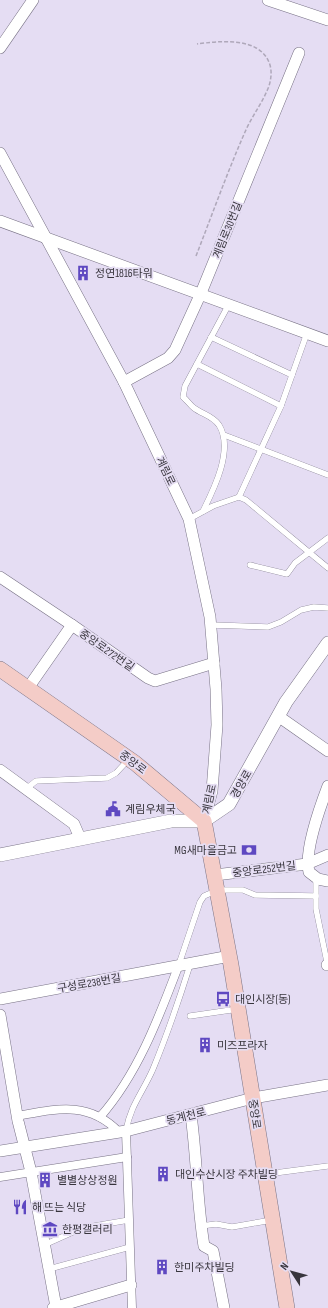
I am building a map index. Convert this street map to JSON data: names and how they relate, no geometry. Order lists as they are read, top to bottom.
{
  "streets": {
    "main road": ["중앙로"],
    "street": [
      "계림로30번길",
      "계림로",
      "중앙로272번길",
      "경양로",
      "중앙로252번길",
      "구성로238번길",
      "동계천로"
    ]
  },
  "crossings": [
    ["계림로30번길", "계림로"],
    ["계림로", "중앙로272번길"],
    ["계림로", "중앙로"],
    ["계림로", "경양로"],
    ["중앙로272번길", "중앙로"],
    ["중앙로", "경양로"],
    ["중앙로", "중앙로252번길"],
    ["중앙로", "구성로238번길"],
    ["중앙로", "동계천로"]
  ],
  "places": {
    "building": [
      "정연1816타워",
      "미즈프라자",
      "대인수산시장 주차빌딩",
      "별별상상정원",
      "한미주차빌딩"
    ],
    "public building": ["계림우체국"],
    "bank": ["MG새마을금고"],
    "bus stop": ["대인시장(동)"],
    "restaurant": ["해 뜨는 식당"],
    "museum": ["한평갤러리"]
  },
  "north": "top left"
}
